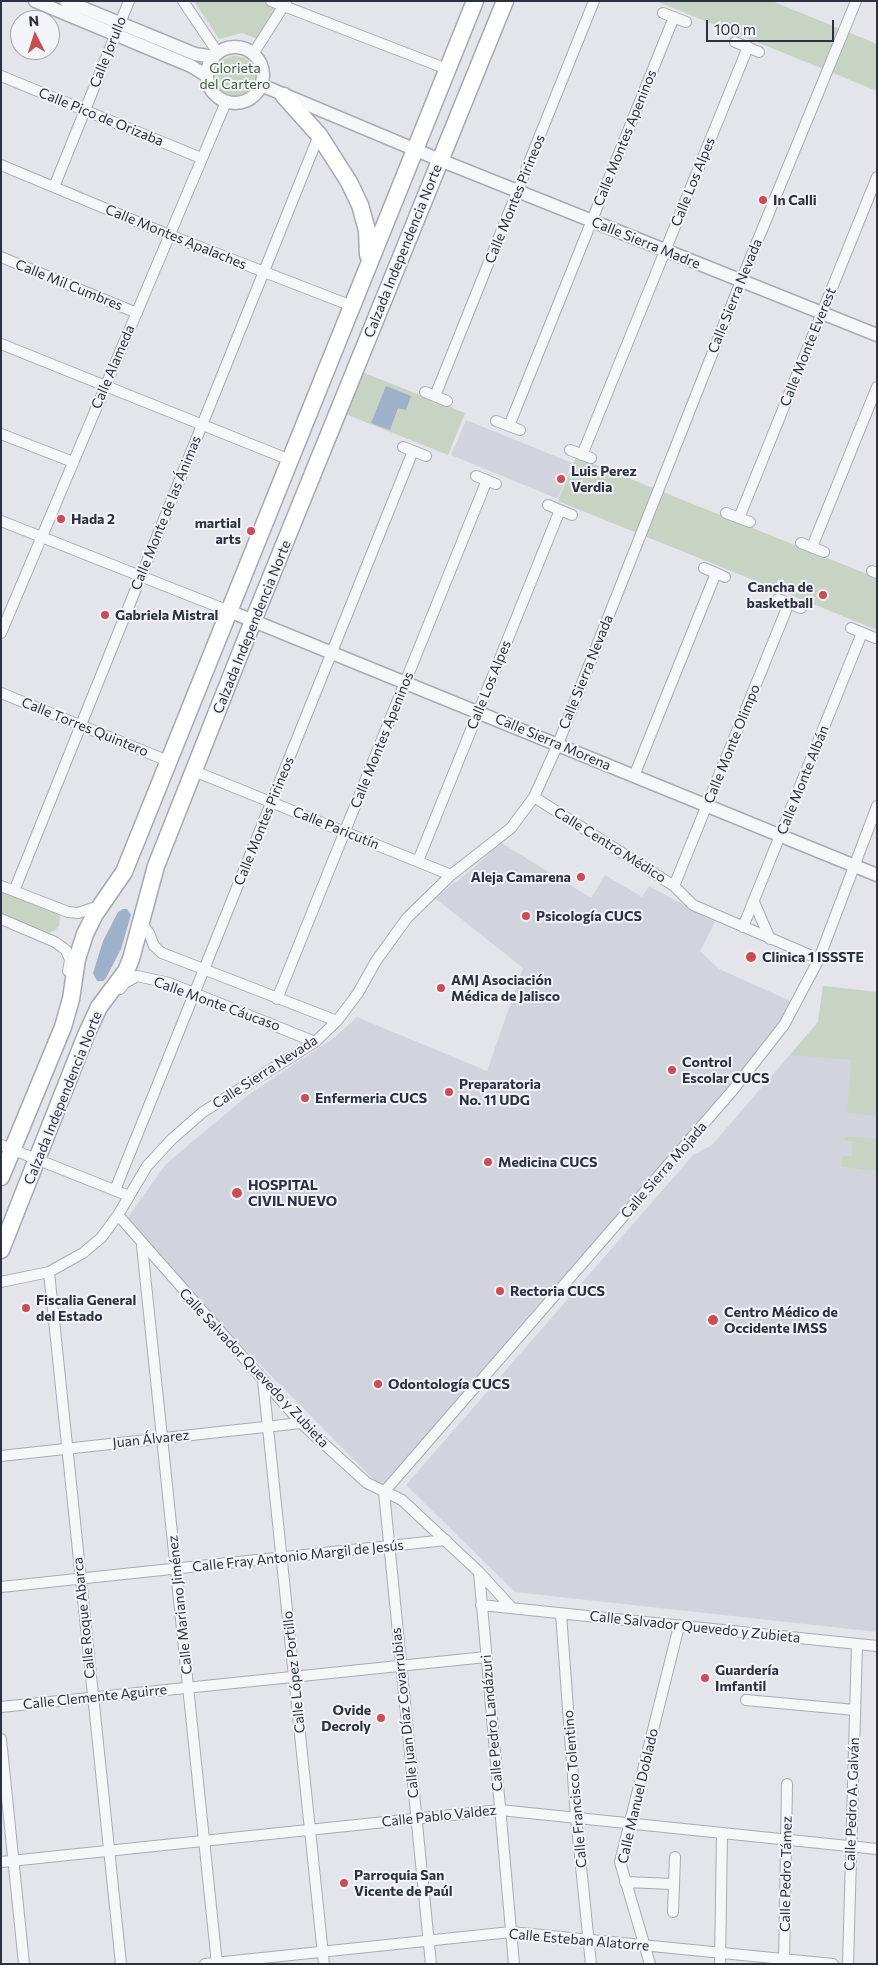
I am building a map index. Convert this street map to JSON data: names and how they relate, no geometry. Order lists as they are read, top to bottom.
{
  "streets": {
    "main road": ["Calzada Independencia Norte"],
    "street": [
      "Calle Jorullo",
      "Calle Pico de Orizaba",
      "Calle Montes Apeninos",
      "Calle Los Alpes",
      "Calle Montes Pirineos",
      "Calle Montes Apalaches",
      "Calle Sierra Madre",
      "Calle Mil Cumbres",
      "Calle Sierra Nevada",
      "Calle Monte Everest",
      "Calle Alameda",
      "Calle Monte de las Ánimas",
      "Calle Torres Quintero",
      "Calle Sierra Morena",
      "Calle Monte Olimpo",
      "Calle Monte Albán",
      "Calle Paricutín",
      "Calle Centro Médico",
      "Calle Monte Cáucaso",
      "Calle Sierra Mojada",
      "Calle Salvador Quevedo y Zubieta",
      "Juan Álvarez",
      "Calle Fray Antonio Margil de Jesús",
      "Calle Mariano Jiménez",
      "Calle Roque Abarca",
      "Calle López Portillo",
      "Calle Clemente Aguirre",
      "Calle Juan Díaz Covarrubias",
      "Calle Pedro Landázuri",
      "Calle Francisco Tolentino",
      "Calle Manuel Doblado",
      "Calle Pedro A. Galván",
      "Calle Pablo Valdez",
      "Calle Pedro Támez",
      "Calle Esteban Alatorre"
    ]
  },
  "crossings": [
    ["Calle Jorullo", "Calle Pico de Orizaba"],
    ["Calle Jorullo", "Calle Montes Apalaches"],
    ["Calle Pico de Orizaba", "Calle Alameda"],
    ["Calle Montes Apeninos", "Calle Sierra Madre"],
    ["Calle Montes Apeninos", "Calle Sierra Morena"],
    ["Calle Montes Apeninos", "Calle Paricutín"],
    ["Calle Montes Apeninos", "Calle Monte Cáucaso"],
    ["Calle Los Alpes", "Calle Sierra Madre"],
    ["Calle Los Alpes", "Calle Sierra Morena"],
    ["Calle Los Alpes", "Calle Paricutín"],
    ["Calle Montes Pirineos", "Calle Sierra Madre"],
    ["Calle Montes Pirineos", "Calle Sierra Morena"],
    ["Calle Montes Pirineos", "Calle Paricutín"],
    ["Calle Montes Pirineos", "Calle Monte Cáucaso"],
    ["Calle Montes Apalaches", "Calzada Independencia Norte"],
    ["Calle Montes Apalaches", "Calle Alameda"],
    ["Calle Montes Apalaches", "Calle Monte de las Ánimas"],
    ["Calle Sierra Madre", "Calzada Independencia Norte"],
    ["Calle Sierra Madre", "Calle Sierra Nevada"],
    ["Calle Sierra Madre", "Calle Monte Everest"],
    ["Calle Sierra Madre", "Calle Alameda"],
    ["Calzada Independencia Norte", "Calle Torres Quintero"],
    ["Calzada Independencia Norte", "Calle Sierra Morena"],
    ["Calzada Independencia Norte", "Calle Paricutín"],
    ["Calzada Independencia Norte", "Calle Monte Cáucaso"],
    ["Calle Mil Cumbres", "Calle Alameda"],
    ["Calle Sierra Nevada", "Calle Sierra Morena"],
    ["Calle Sierra Nevada", "Calle Paricutín"],
    ["Calle Sierra Nevada", "Calle Centro Médico"],
    ["Calle Sierra Nevada", "Calle Monte Cáucaso"],
    ["Calle Sierra Nevada", "Calle Salvador Quevedo y Zubieta"],
    ["Calle Sierra Nevada", "Calle Roque Abarca"],
    ["Calle Monte de las Ánimas", "Calle Torres Quintero"],
    ["Calle Sierra Morena", "Calle Monte Olimpo"],
    ["Calle Sierra Morena", "Calle Monte Albán"],
    ["Calle Sierra Morena", "Calle Sierra Mojada"],
    ["Calle Monte Olimpo", "Calle Centro Médico"],
    ["Calle Monte Albán", "Calle Centro Médico"],
    ["Calle Centro Médico", "Calle Sierra Mojada"],
    ["Calle Sierra Mojada", "Calle Salvador Quevedo y Zubieta"],
    ["Calle Sierra Mojada", "Calle Juan Díaz Covarrubias"],
    ["Calle Salvador Quevedo y Zubieta", "Juan Álvarez"],
    ["Calle Salvador Quevedo y Zubieta", "Calle Fray Antonio Margil de Jesús"],
    ["Calle Salvador Quevedo y Zubieta", "Calle Mariano Jiménez"],
    ["Calle Salvador Quevedo y Zubieta", "Calle López Portillo"],
    ["Calle Salvador Quevedo y Zubieta", "Calle Juan Díaz Covarrubias"],
    ["Calle Salvador Quevedo y Zubieta", "Calle Pedro Landázuri"],
    ["Calle Salvador Quevedo y Zubieta", "Calle Francisco Tolentino"],
    ["Calle Salvador Quevedo y Zubieta", "Calle Manuel Doblado"],
    ["Calle Salvador Quevedo y Zubieta", "Calle Pedro A. Galván"],
    ["Juan Álvarez", "Calle Mariano Jiménez"],
    ["Juan Álvarez", "Calle Roque Abarca"],
    ["Juan Álvarez", "Calle López Portillo"],
    ["Calle Fray Antonio Margil de Jesús", "Calle Mariano Jiménez"],
    ["Calle Fray Antonio Margil de Jesús", "Calle Roque Abarca"],
    ["Calle Fray Antonio Margil de Jesús", "Calle López Portillo"],
    ["Calle Fray Antonio Margil de Jesús", "Calle Juan Díaz Covarrubias"],
    ["Calle Mariano Jiménez", "Calle Clemente Aguirre"],
    ["Calle Mariano Jiménez", "Calle Pablo Valdez"],
    ["Calle Mariano Jiménez", "Calle Esteban Alatorre"],
    ["Calle Roque Abarca", "Calle Clemente Aguirre"],
    ["Calle Roque Abarca", "Calle Pablo Valdez"],
    ["Calle López Portillo", "Calle Clemente Aguirre"],
    ["Calle López Portillo", "Calle Pablo Valdez"],
    ["Calle López Portillo", "Calle Esteban Alatorre"],
    ["Calle Clemente Aguirre", "Calle Juan Díaz Covarrubias"],
    ["Calle Clemente Aguirre", "Calle Pedro Landázuri"],
    ["Calle Juan Díaz Covarrubias", "Calle Pablo Valdez"],
    ["Calle Juan Díaz Covarrubias", "Calle Esteban Alatorre"],
    ["Calle Pedro Landázuri", "Calle Pablo Valdez"],
    ["Calle Pedro Landázuri", "Calle Esteban Alatorre"],
    ["Calle Francisco Tolentino", "Calle Pablo Valdez"],
    ["Calle Francisco Tolentino", "Calle Esteban Alatorre"],
    ["Calle Manuel Doblado", "Calle Pablo Valdez"],
    ["Calle Manuel Doblado", "Calle Esteban Alatorre"],
    ["Calle Pedro A. Galván", "Calle Pablo Valdez"],
    ["Calle Pablo Valdez", "Calle Pedro Támez"],
    ["Calle Pedro Támez", "Calle Esteban Alatorre"]
  ],
  "parks": ["Glorieta del Cartero"],
  "places": [
    "In Calli",
    "Luis Perez Verdia",
    "Hada 2",
    "martial arts",
    "Cancha de basketball",
    "Gabriela Mistral",
    "Aleja Camarena",
    "Psicología CUCS",
    "Clinica 1 ISSSTE",
    "AMJ Asociación Médica de Jalisco",
    "Control Escolar CUCS",
    "Preparatoria No. 11 UDG",
    "Enfermeria CUCS",
    "Medicina CUCS",
    "HOSPITAL CIVIL NUEVO",
    "Rectoria CUCS",
    "Fiscalia General del Estado",
    "Centro Médico de Occidente IMSS",
    "Odontología CUCS",
    "Guardería Imfantil",
    "Ovide Decroly",
    "Parroquia San Vicente de Paúl"
  ],
  "scale_bar": "100 m",
  "north": "top"
}
